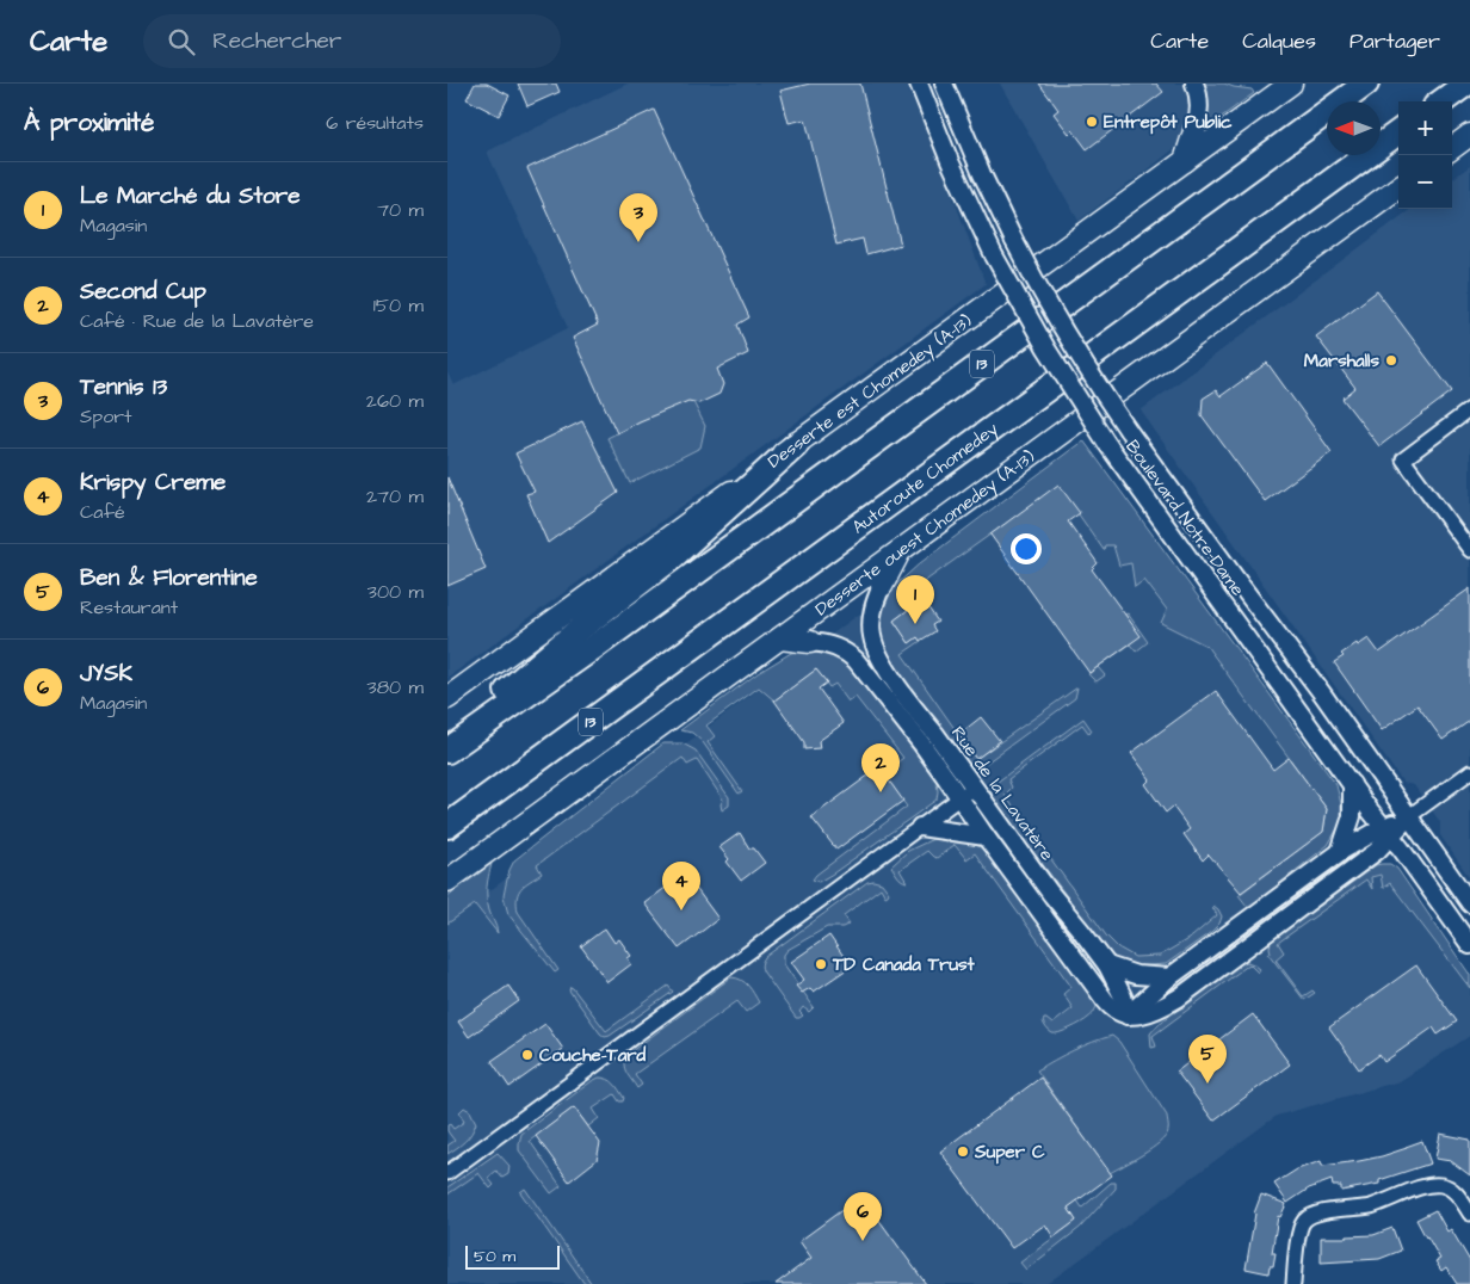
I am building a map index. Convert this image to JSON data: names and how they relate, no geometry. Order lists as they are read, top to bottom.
{
  "streets": {
    "highway": ["13", "Autoroute Chomedey"],
    "main road": ["Desserte est Chomedey (A-13)", "Desserte ouest Chomedey (A-13)"],
    "street": ["Boulevard Notre-Dame", "Rue de la Lavatère"]
  },
  "places": [
    "Entrepôt Public",
    "Marshalls",
    "TD Canada Trust",
    "Couche-Tard",
    "Super C"
  ],
  "scale_bar": "50 m",
  "north": "left",
  "page": {
    "header": "Carte",
    "search": "Rechercher",
    "nav": ["Carte", "Calques", "Partager"],
    "heading": ["À proximité", "6 résultats"],
    "map_buttons": ["+", "−"],
    "list": [
      {
        "mark": "1",
        "name": "Le Marché du Store",
        "note": "Magasin",
        "value": "70 m"
      },
      {
        "mark": "2",
        "name": "Second Cup",
        "note": "Café · Rue de la Lavatère",
        "value": "150 m"
      },
      {
        "mark": "3",
        "name": "Tennis 13",
        "note": "Sport",
        "value": "260 m"
      },
      {
        "mark": "4",
        "name": "Krispy Creme",
        "note": "Café",
        "value": "270 m"
      },
      {
        "mark": "5",
        "name": "Ben & Florentine",
        "note": "Restaurant",
        "value": "300 m"
      },
      {
        "mark": "6",
        "name": "JYSK",
        "note": "Magasin",
        "value": "380 m"
      }
    ],
    "pins": [
      "3",
      "1",
      "2",
      "4",
      "5",
      "6"
    ],
    "scale": "50 m"
  }
}
